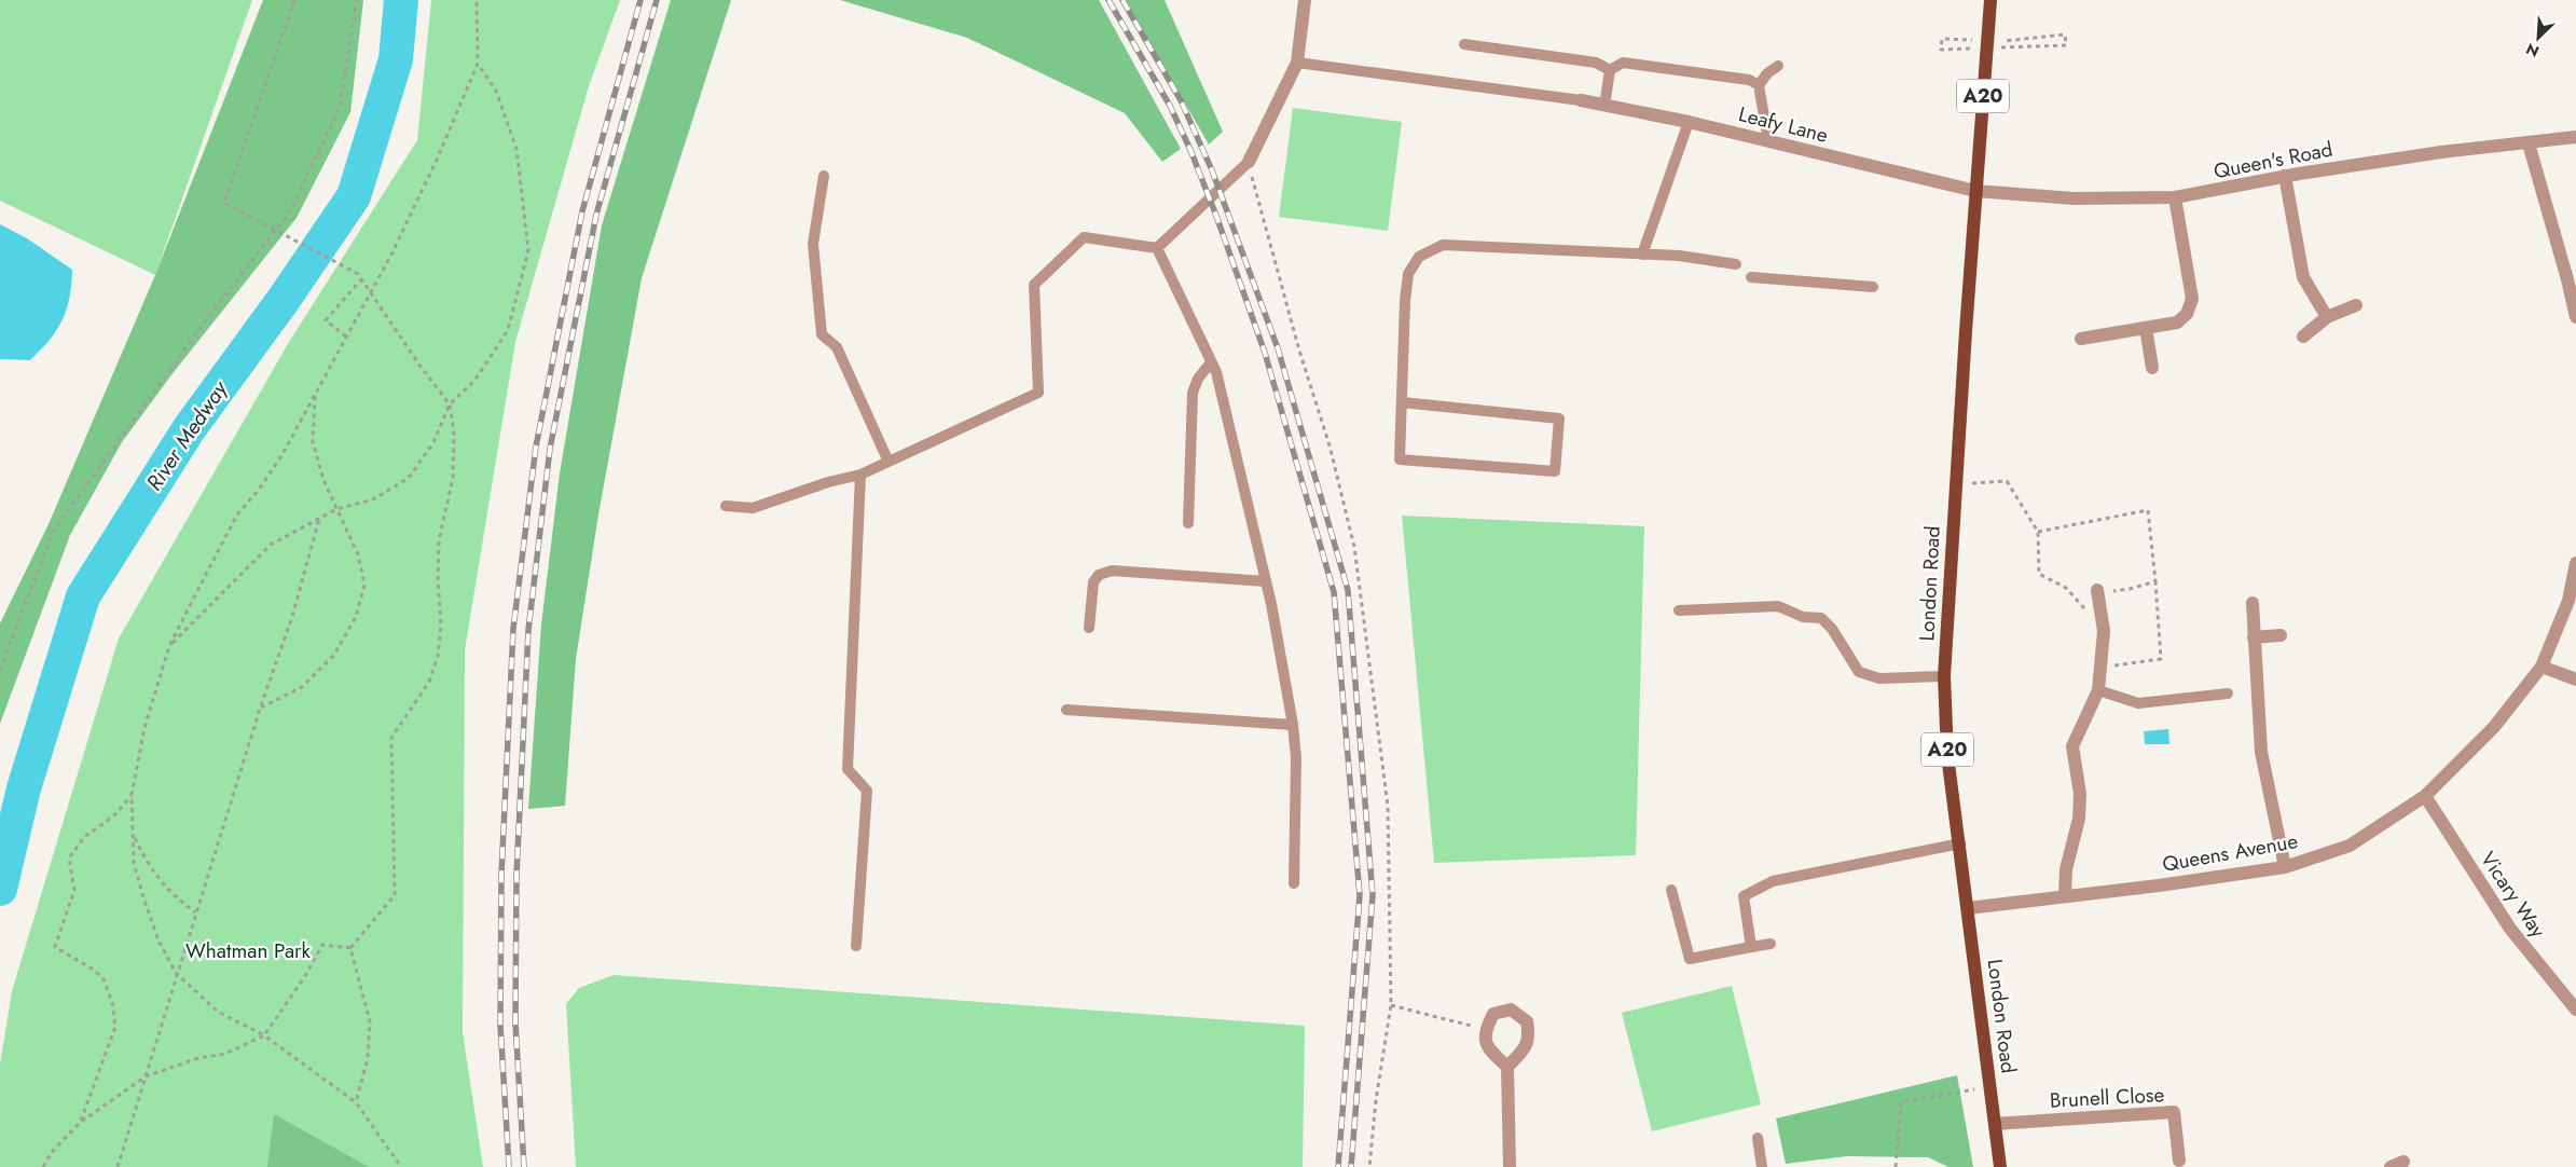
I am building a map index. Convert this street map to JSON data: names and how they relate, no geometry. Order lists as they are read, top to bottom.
{
  "streets": {
    "main road": ["A20", "London Road"],
    "street": [
      "Leafy Lane",
      "Queen's Road",
      "Queens Avenue",
      "Vicary Way",
      "Brunell Close"
    ]
  },
  "crossings": [
    ["Leafy Lane", "Queen's Road"],
    ["Leafy Lane", "London Road"],
    ["Queen's Road", "London Road"],
    ["London Road", "Queens Avenue"],
    ["London Road", "Brunell Close"],
    ["Queens Avenue", "Vicary Way"]
  ],
  "water": ["River Medway"],
  "parks": ["Whatman Park"],
  "north": "bottom left"
}
